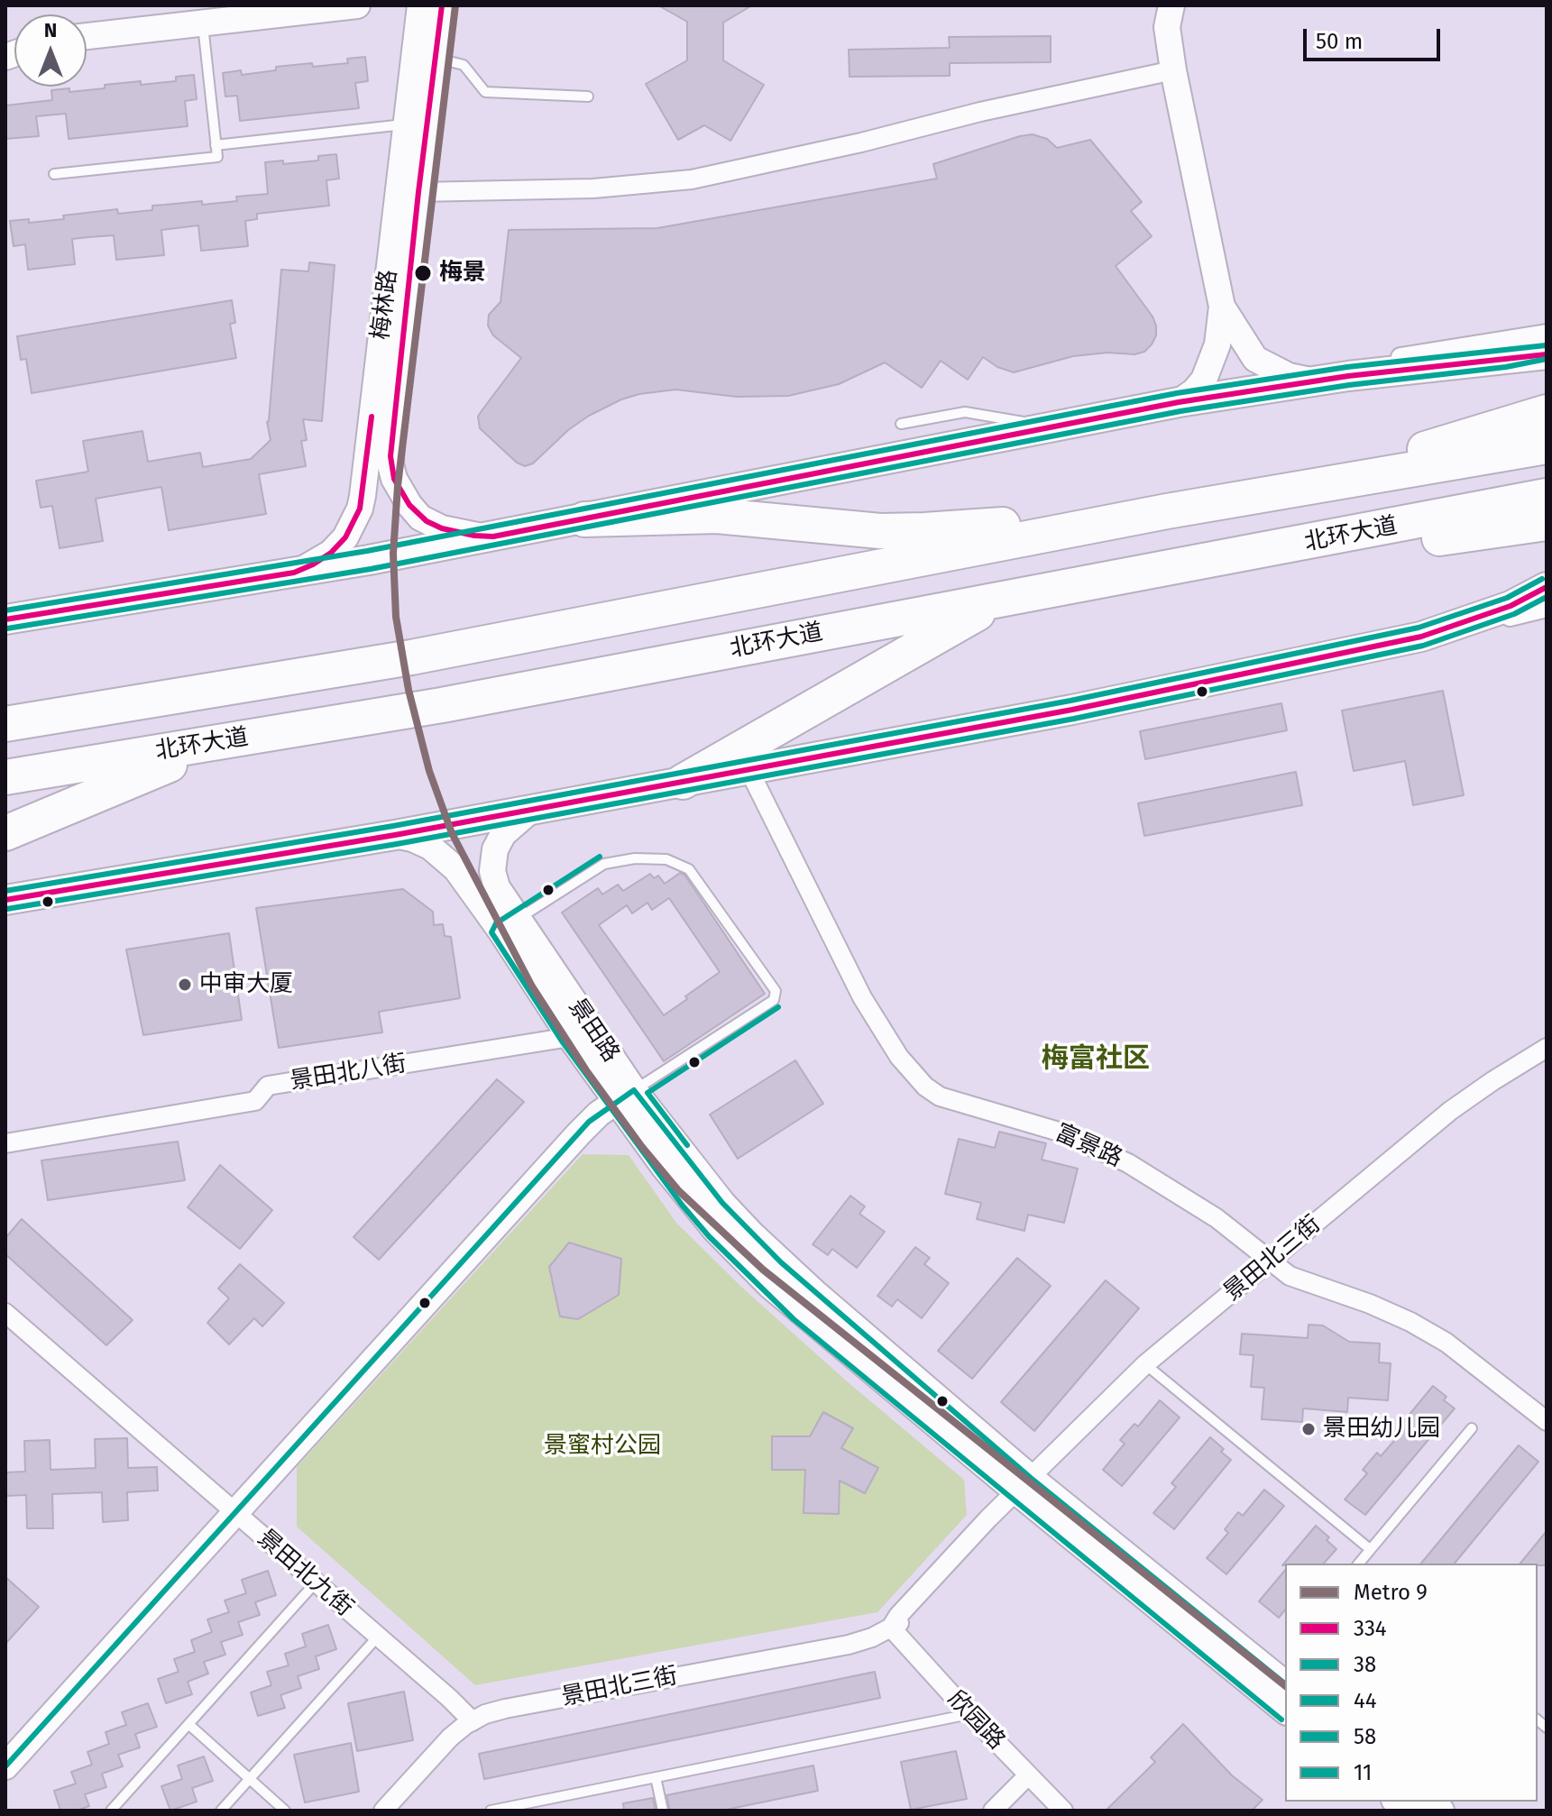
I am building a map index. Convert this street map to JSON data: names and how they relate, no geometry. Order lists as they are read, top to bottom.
{
  "streets": {
    "highway": ["北环大道"],
    "main road": ["梅林路", "景田路"],
    "street": [
      "景田北八街",
      "富景路",
      "景田北三街",
      "景田北九街",
      "欣园路"
    ]
  },
  "crossings": [
    ["景田路", "景田北八街"],
    ["景田路", "景田北三街"],
    ["富景路", "景田北三街"],
    ["景田北三街", "景田北九街"],
    ["景田北三街", "欣园路"]
  ],
  "districts": ["梅富社区"],
  "parks": ["景蜜村公园"],
  "places": ["梅景", "中审大厦", "景田幼儿园"],
  "lines": [
    "metro line 9",
    "transit line 334",
    "transit line 58",
    "transit line 44",
    "transit line 11",
    "transit line 38"
  ],
  "legend": [
    "Metro 9",
    "334",
    "38",
    "44",
    "58",
    "11"
  ],
  "scale_bar": "50 m",
  "north": "top"
}
